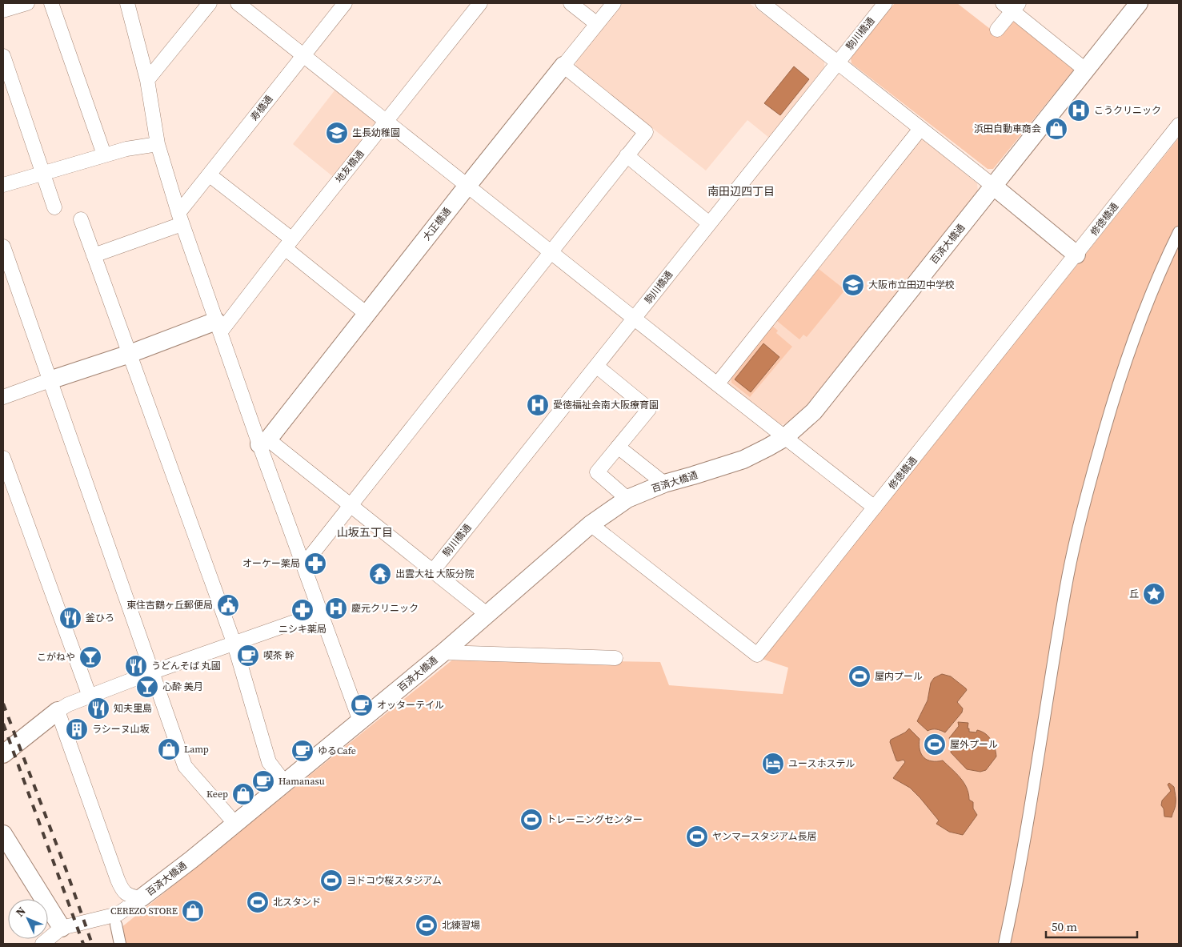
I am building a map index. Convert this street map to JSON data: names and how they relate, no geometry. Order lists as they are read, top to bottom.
{
  "streets": {
    "street": [
      "駒川橋通",
      "寿橋通",
      "地友橋通",
      "修徳橋通",
      "大正橋通",
      "百済大橋通"
    ]
  },
  "crossings": [
    ["修徳橋通", "百済大橋通"]
  ],
  "districts": ["南田辺四丁目", "山坂五丁目"],
  "places": {
    "hospital": ["こうクリニック", "愛徳福祉会南大阪療育園", "慶元クリニック"],
    "shop": [
      "浜田自動車商会",
      "Lamp",
      "Keep",
      "CEREZO STORE"
    ],
    "school or university": ["生長幼稚園", "大阪市立田辺中学校"],
    "pharmacy": ["オーケー薬局", "ニシキ薬局"],
    "temple": ["出雲大社 大阪分院"],
    "place": ["丘"],
    "public building": ["東住吉鶴ヶ丘郵便局"],
    "restaurant": ["釜ひろ", "うどんそば 丸國", "知夫里島"],
    "cafe": [
      "喫茶 幹",
      "オッターテイル",
      "ゆるCafe",
      "Hamanasu"
    ],
    "bar": ["こがねや", "心酔 美月"],
    "sports": [
      "屋内プール",
      "屋外プール",
      "トレーニングセンター",
      "ヤンマースタジアム長居",
      "ヨドコウ桜スタジアム",
      "北スタンド",
      "北練習場"
    ],
    "building": ["ラシーヌ山坂"],
    "hotel": ["ユースホステル"]
  },
  "scale_bar": "50 m",
  "north": "top left"
}
